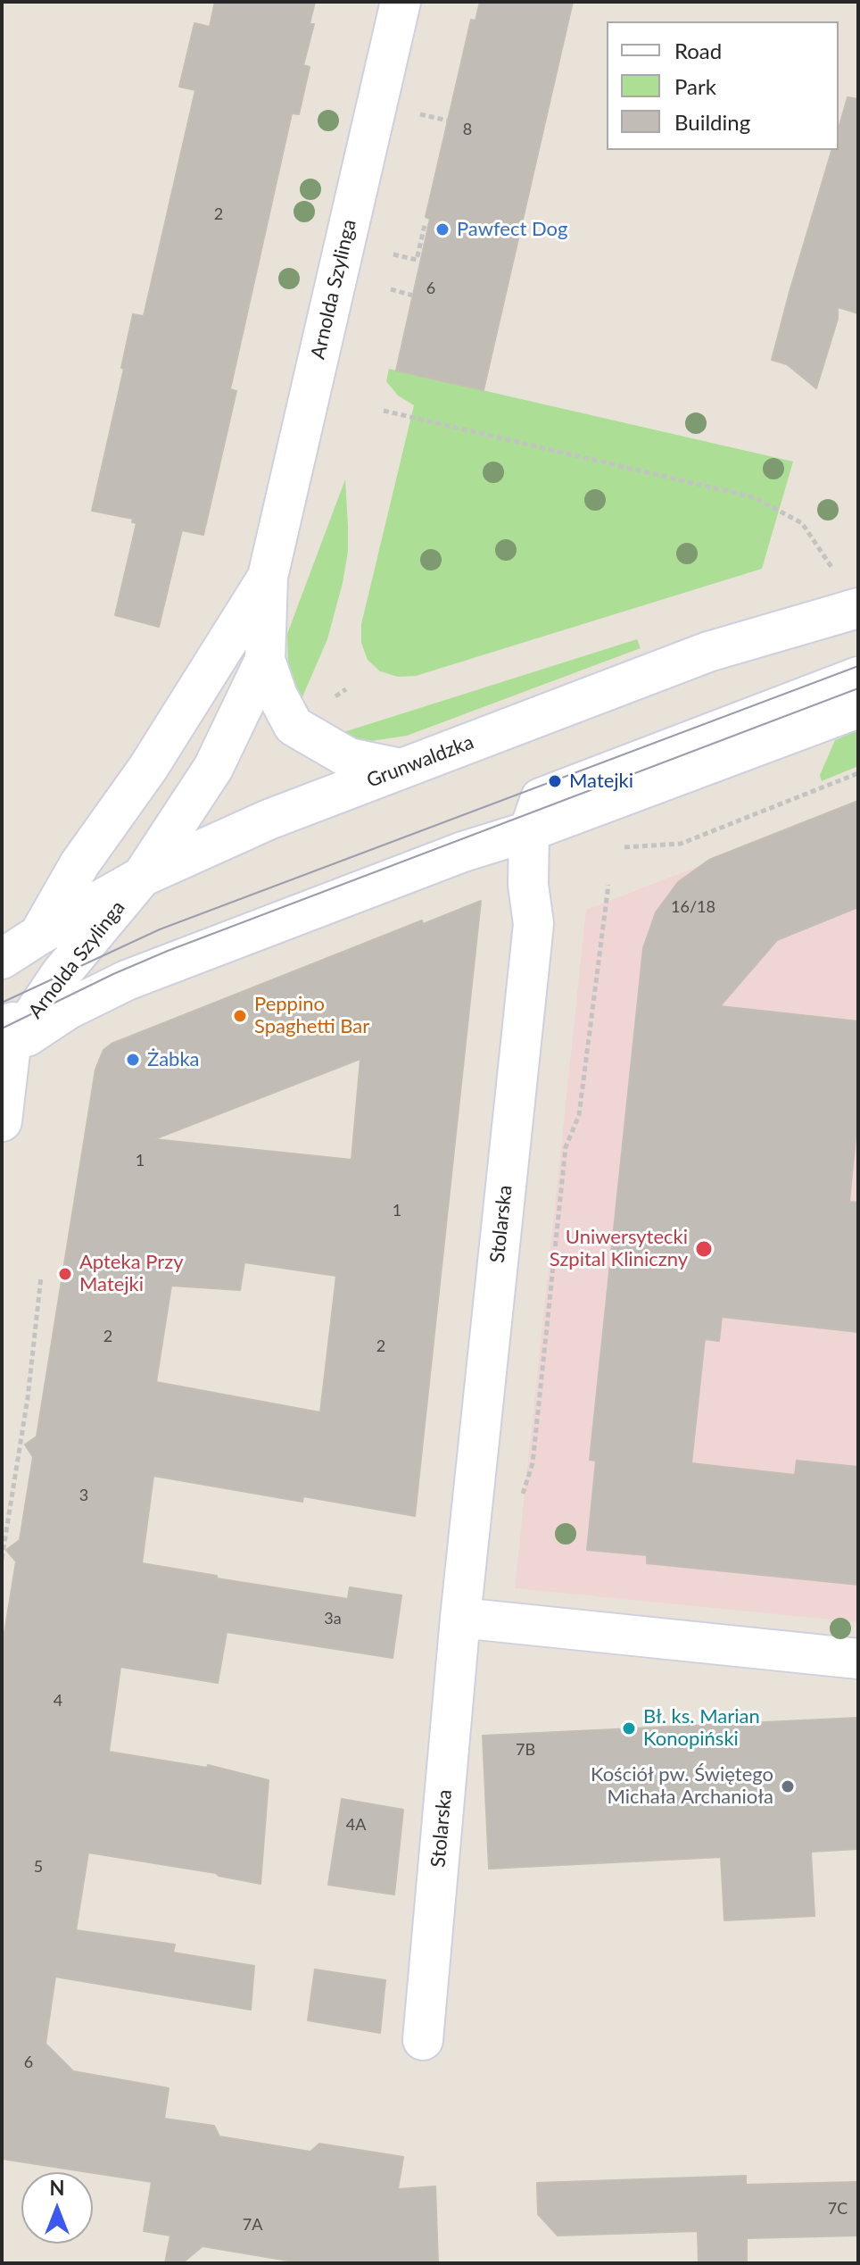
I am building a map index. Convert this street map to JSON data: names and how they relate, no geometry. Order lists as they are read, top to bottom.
{
  "streets": {
    "street": ["Arnolda Szylinga", "Grunwaldzka", "Stolarska"]
  },
  "crossings": [
    ["Arnolda Szylinga", "Grunwaldzka"]
  ],
  "places": [
    "Pawfect Dog",
    "Matejki",
    "Peppino Spaghetti Bar",
    "Żabka",
    "Uniwersytecki Szpital Kliniczny",
    "Apteka Przy Matejki",
    "Bł. ks. Marian Konopiński",
    "Kościół pw. Świętego Michała Archanioła"
  ],
  "house_numbers": [
    "8",
    "2",
    "6",
    "16/18",
    "1",
    "1",
    "2",
    "2",
    "3",
    "3a",
    "4",
    "7B",
    "4A",
    "5",
    "6",
    "7C",
    "7A"
  ],
  "legend": ["Road", "Park", "Building"],
  "north": "top"
}
